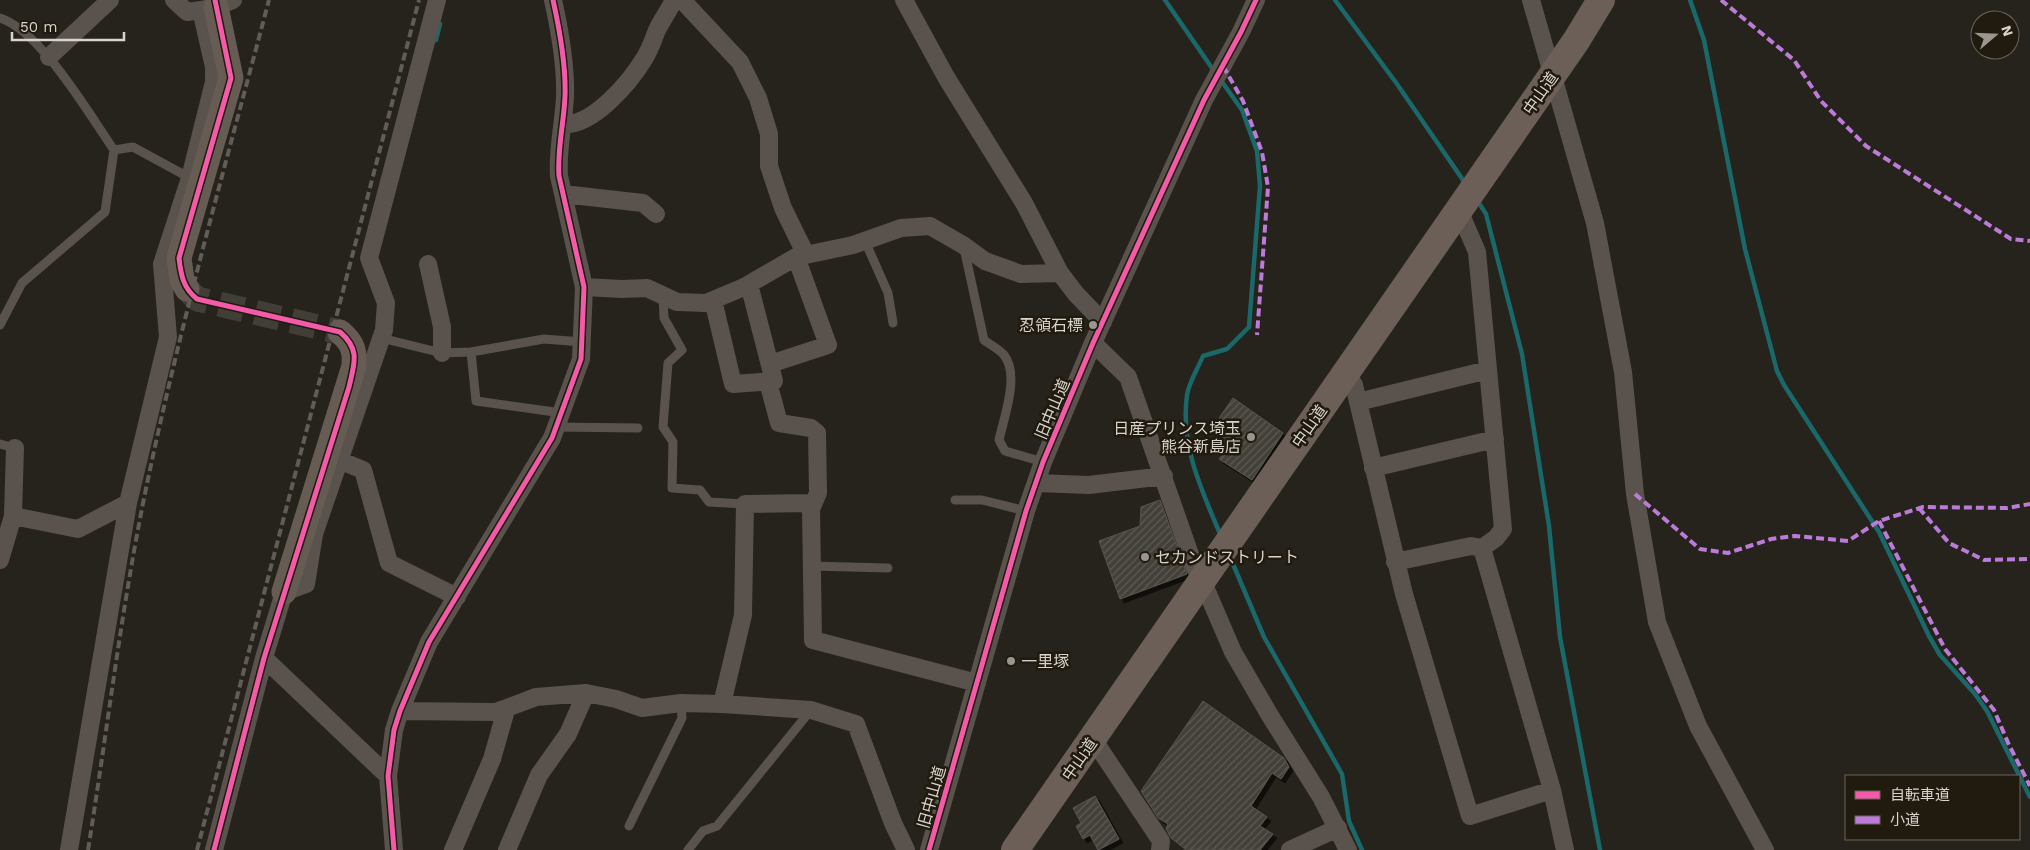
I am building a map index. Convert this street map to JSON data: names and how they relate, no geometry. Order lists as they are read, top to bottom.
{
  "streets": {
    "highway": ["中山道"],
    "street": ["旧中山道"]
  },
  "places": [
    "忍領石標",
    "日産プリンス埼玉 熊谷新島店",
    "セカンドストリート",
    "一里塚"
  ],
  "legend": ["自転車道", "小道"],
  "scale_bar": "50 m",
  "north": "right"
}
